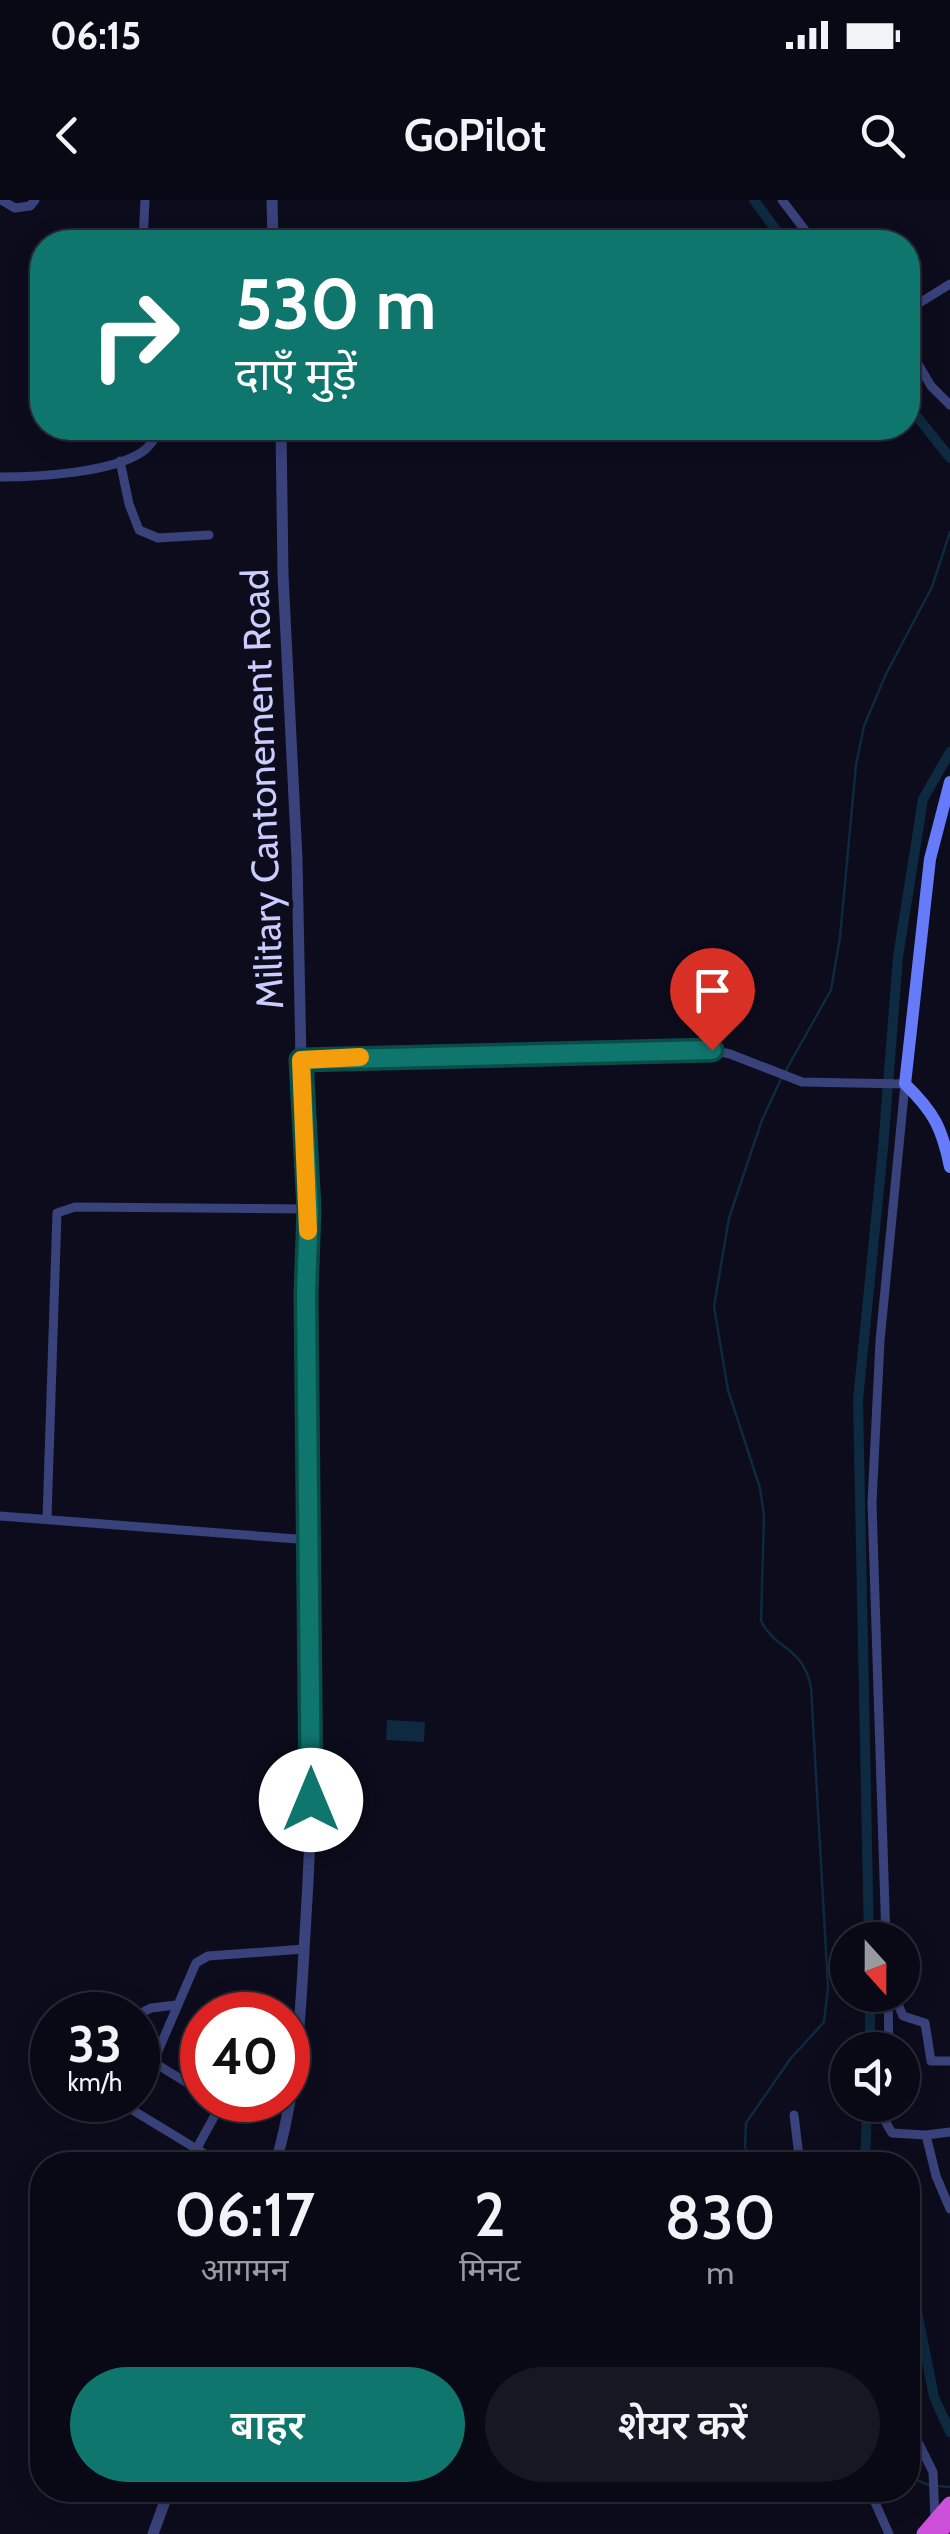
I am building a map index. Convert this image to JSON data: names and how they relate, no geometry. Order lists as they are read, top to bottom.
{
  "streets": {
    "street": ["Military Cantonement Road"]
  },
  "north": "bottom",
  "page": {
    "status": "06:15",
    "header": "GoPilot",
    "turn": ["530 m", "दाएँ मुड़ें"],
    "speed": "33 km/h",
    "limit": "40",
    "eta": [
      "06:17",
      "आगमन",
      "2",
      "मिनट",
      "830",
      "m"
    ],
    "buttons": ["बाहर", "शेयर करें"]
  }
}
